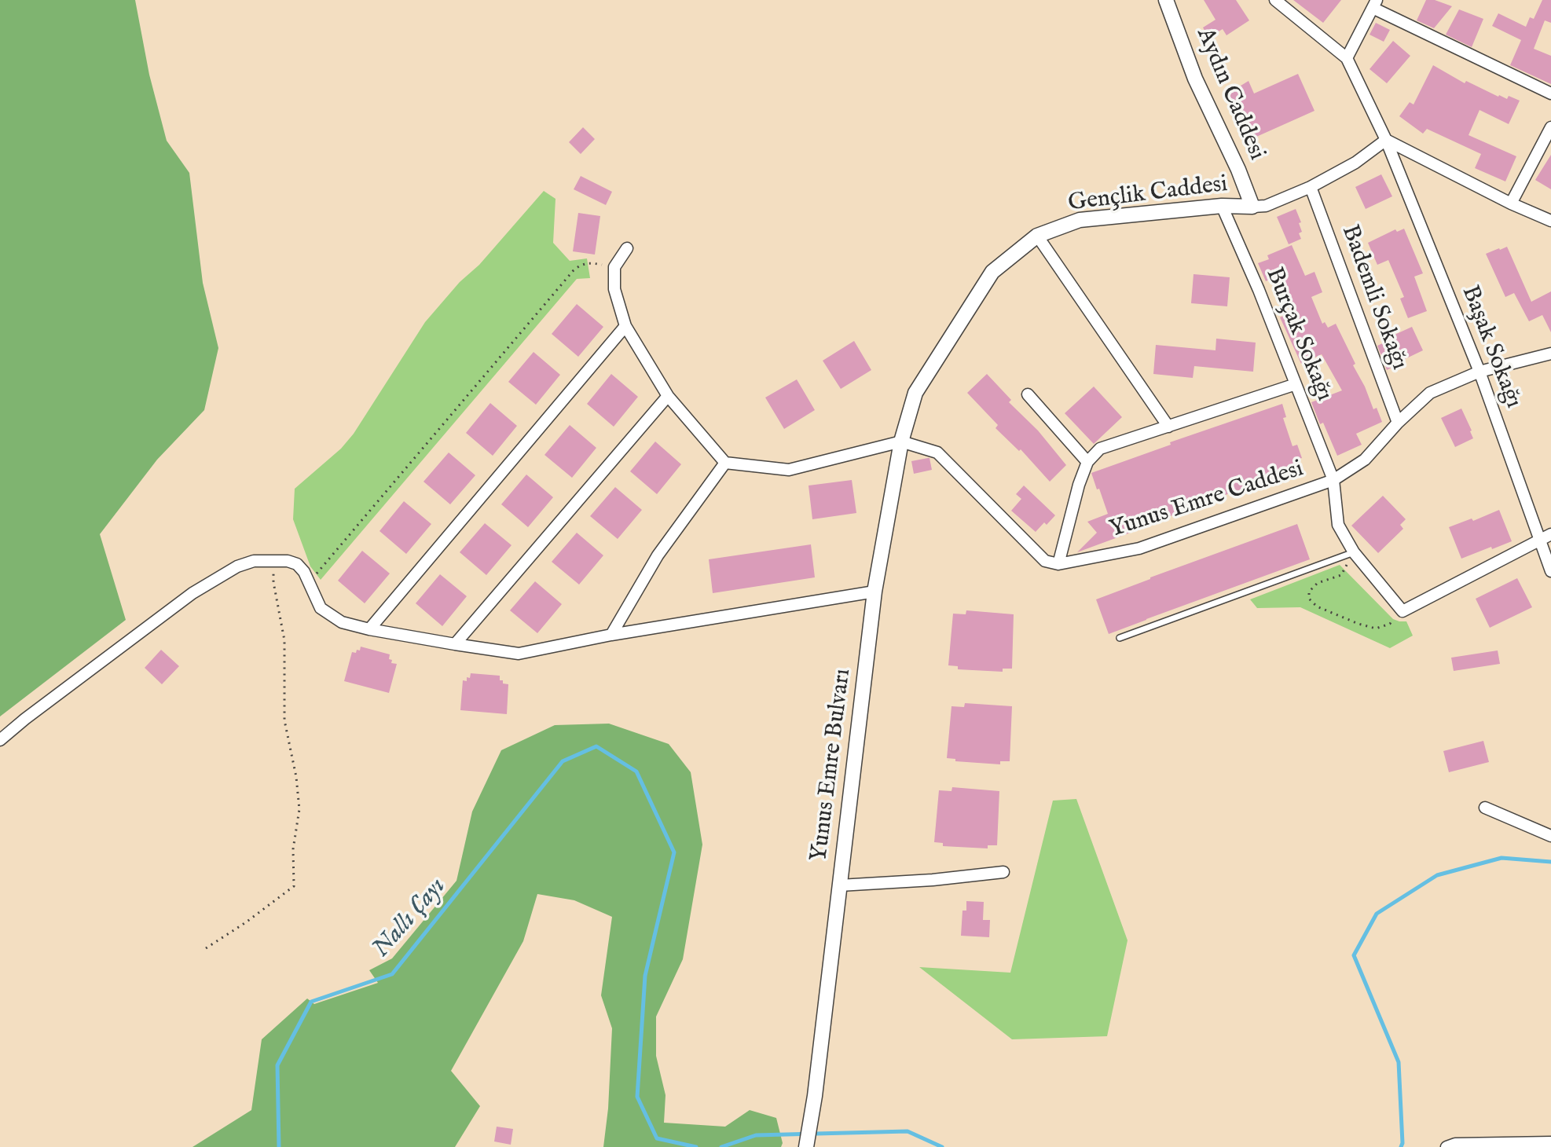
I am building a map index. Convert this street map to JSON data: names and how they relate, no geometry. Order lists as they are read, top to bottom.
{
  "streets": {
    "street": [
      "Aydın Caddesi",
      "Gençlik Caddesi",
      "Bademli Sokağı",
      "Burçak Sokağı",
      "Başak Sokağı",
      "Yunus Emre Caddesi",
      "Yunus Emre Bulvarı"
    ]
  },
  "crossings": [
    ["Aydın Caddesi", "Gençlik Caddesi"],
    ["Gençlik Caddesi", "Burçak Sokağı"],
    ["Gençlik Caddesi", "Yunus Emre Bulvarı"],
    ["Bademli Sokağı", "Yunus Emre Caddesi"],
    ["Burçak Sokağı", "Yunus Emre Caddesi"],
    ["Başak Sokağı", "Yunus Emre Caddesi"]
  ],
  "water": ["Nallı Çayı"]
}
